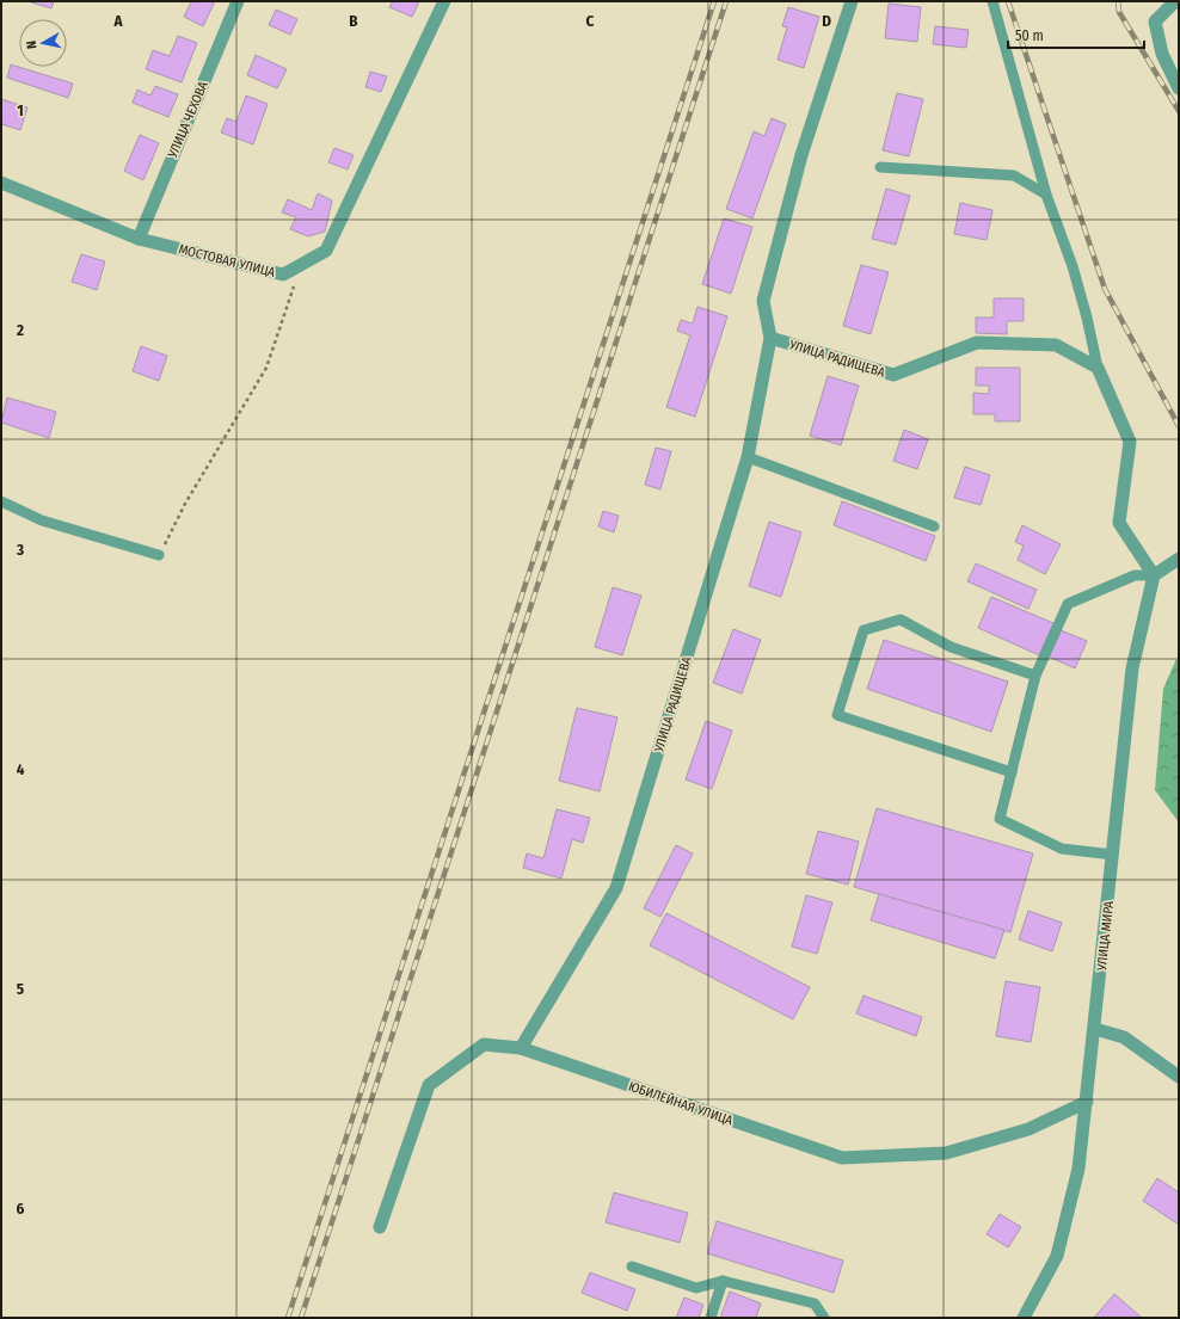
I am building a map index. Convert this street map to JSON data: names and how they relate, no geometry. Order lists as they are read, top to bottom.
{
  "streets": {
    "street": [
      "УЛИЦА ЧЕХОВА",
      "МОСТОВАЯ УЛИЦА",
      "УЛИЦА РАДИЩЕВА",
      "УЛИЦА МИРА",
      "ЮБИЛЕЙНАЯ УЛИЦА"
    ]
  },
  "crossings": [
    ["УЛИЦА ЧЕХОВА", "МОСТОВАЯ УЛИЦА"],
    ["УЛИЦА РАДИЩЕВА", "ЮБИЛЕЙНАЯ УЛИЦА"],
    ["УЛИЦА МИРА", "ЮБИЛЕЙНАЯ УЛИЦА"]
  ],
  "scale_bar": "50 m",
  "north": "left",
  "grid": {
    "columns": [
      "A",
      "B",
      "C",
      "D"
    ],
    "rows": [
      "1",
      "2",
      "3",
      "4",
      "5",
      "6"
    ]
  }
}
